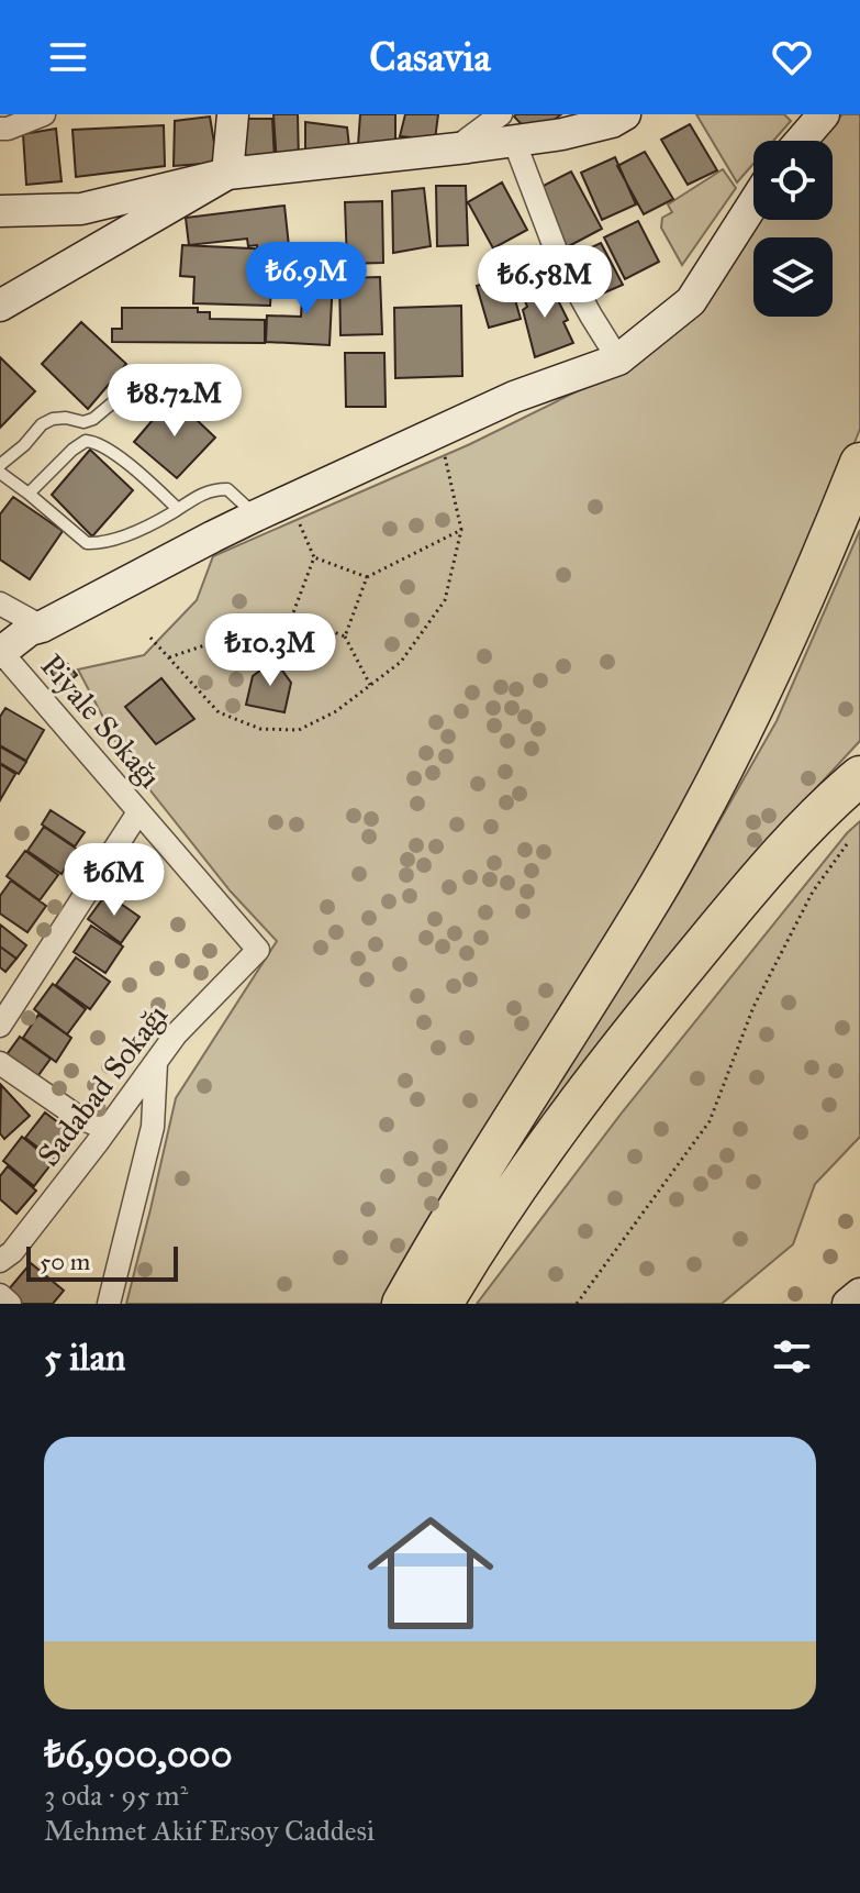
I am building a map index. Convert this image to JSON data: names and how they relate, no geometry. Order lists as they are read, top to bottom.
{
  "streets": {
    "street": ["Piyale Sokağı", "Sadabad Sokağı"]
  },
  "crossings": [
    ["Piyale Sokağı", "Sadabad Sokağı"]
  ],
  "scale_bar": "50 m",
  "page": {
    "header": "Casavia",
    "price": [
      "₺6.9M",
      "₺6.58M",
      "₺8.72M",
      "₺10.3M",
      "₺6M"
    ],
    "scale": "50 m",
    "heading": "5 ilan",
    "list": [
      {
        "name": "₺6,900,000",
        "note": "3 oda · 95 m² · Mehmet Akif Ersoy Caddesi"
      }
    ]
  }
}
